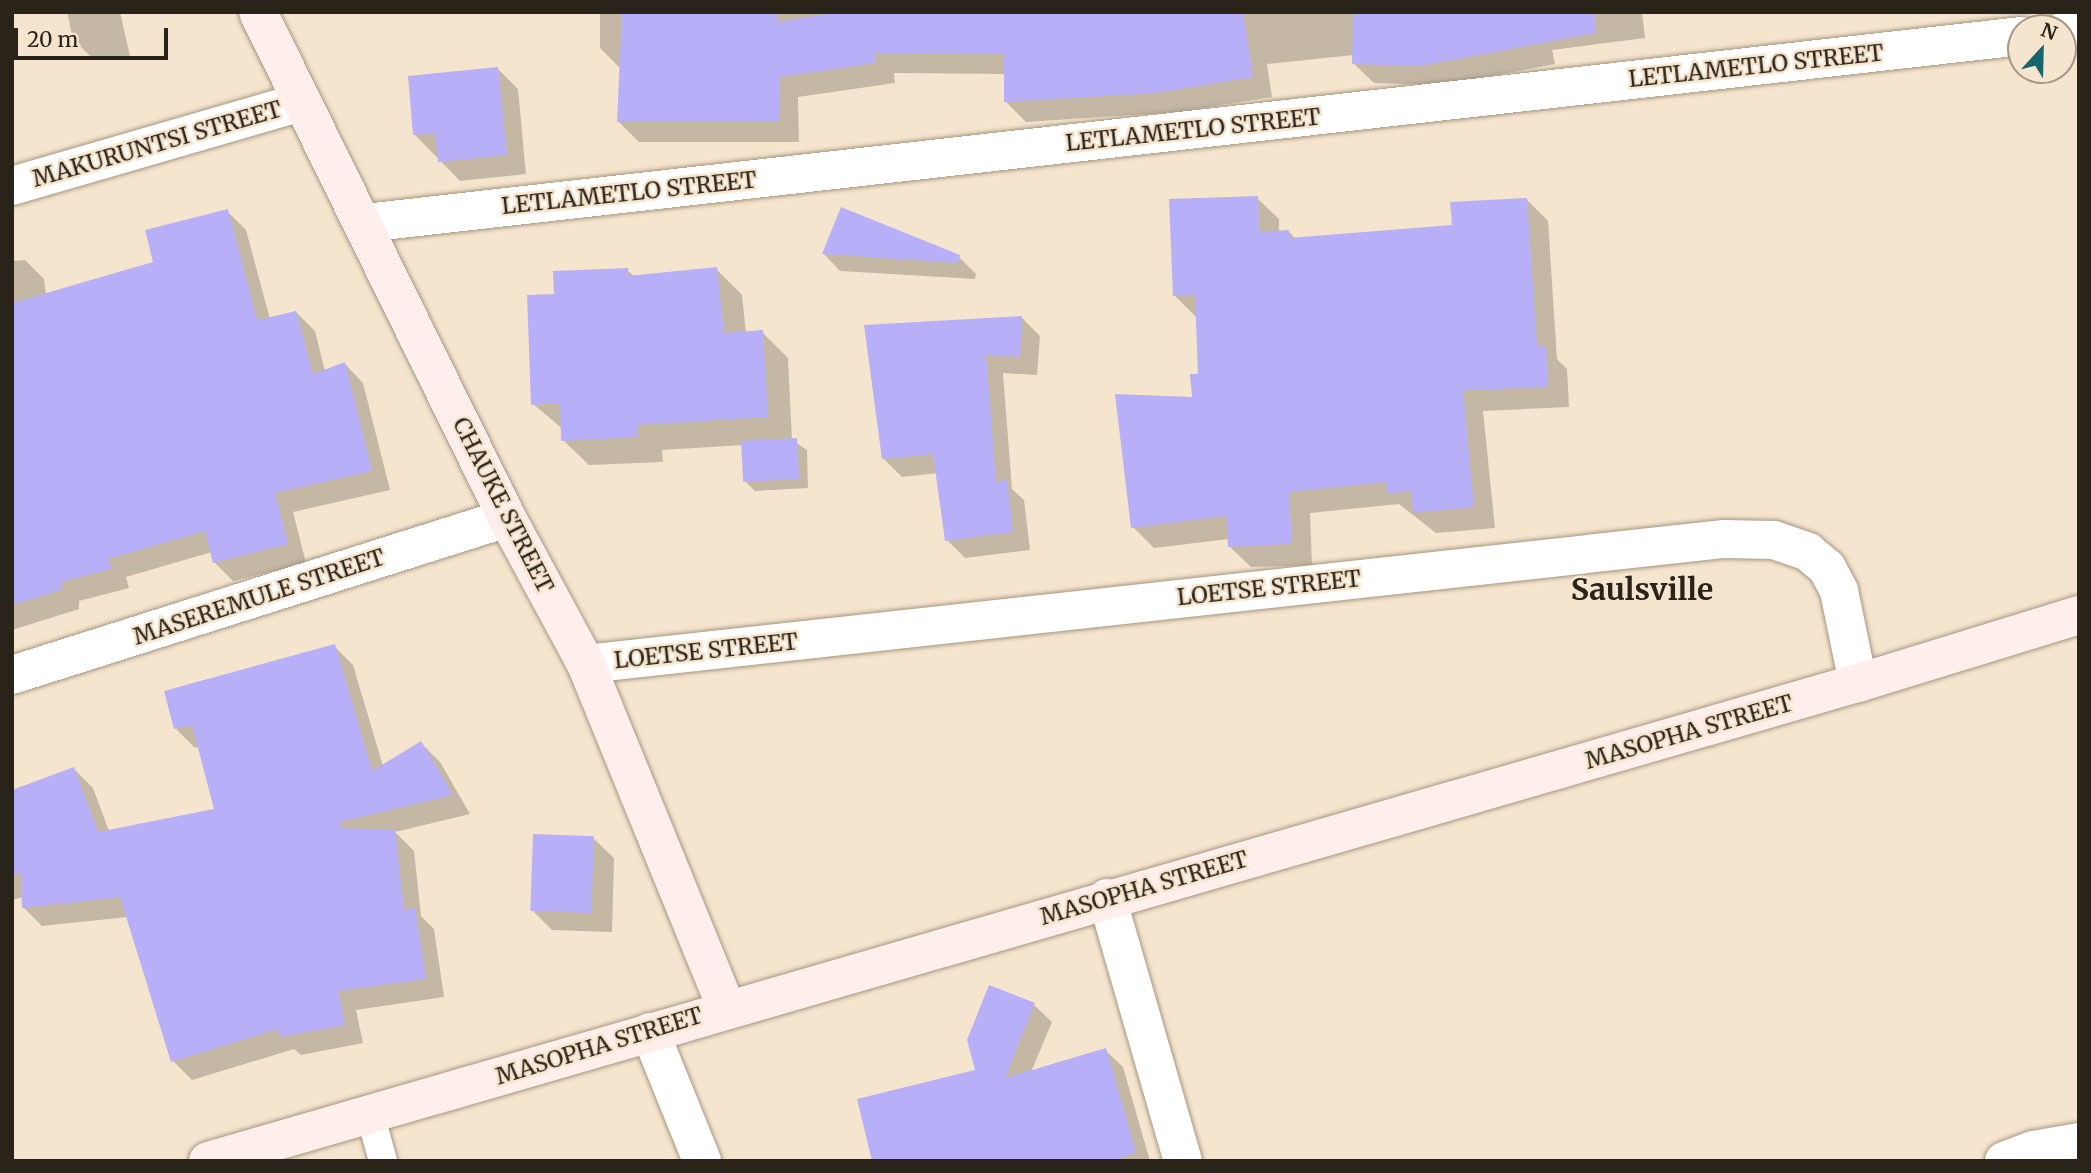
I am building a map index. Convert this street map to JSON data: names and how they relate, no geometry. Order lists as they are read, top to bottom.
{
  "streets": {
    "street": [
      "LETLAMETLO STREET",
      "MAKURUNTSI STREET",
      "CHAUKE STREET",
      "LOETSE STREET",
      "MASEREMULE STREET",
      "MASOPHA STREET"
    ]
  },
  "crossings": [
    ["LETLAMETLO STREET", "CHAUKE STREET"],
    ["MAKURUNTSI STREET", "CHAUKE STREET"],
    ["CHAUKE STREET", "LOETSE STREET"],
    ["CHAUKE STREET", "MASEREMULE STREET"],
    ["CHAUKE STREET", "MASOPHA STREET"],
    ["LOETSE STREET", "MASOPHA STREET"]
  ],
  "districts": ["Saulsville"],
  "scale_bar": "20 m",
  "north": "top"
}
